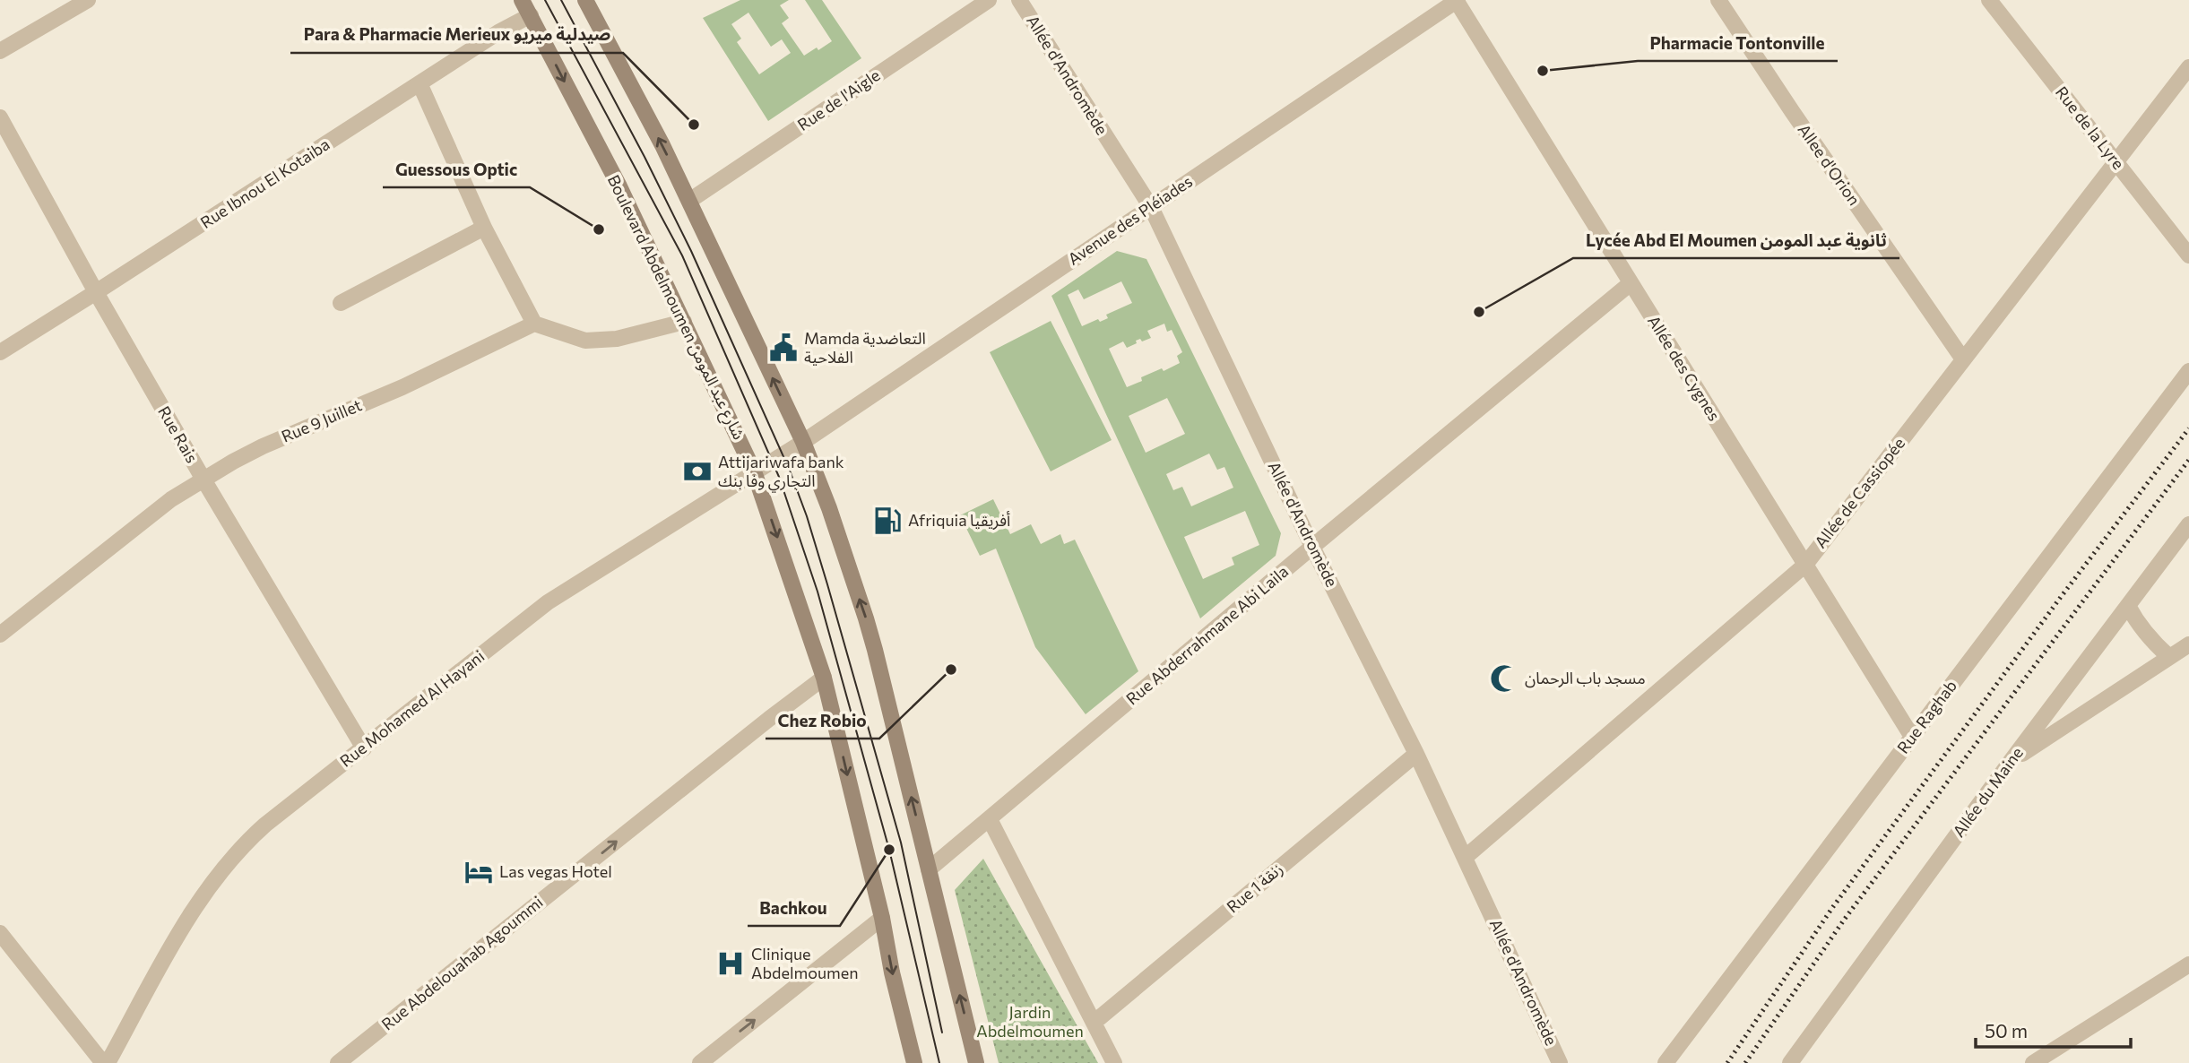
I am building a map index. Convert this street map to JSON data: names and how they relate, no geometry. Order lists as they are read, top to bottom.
{
  "streets": {
    "main road": ["Boulevard Abdelmoumen شارع عبد المومن"],
    "street": [
      "Allée d'Andromède",
      "Rue de l'Aigle",
      "Rue de la Lyre",
      "Allee d'Orion",
      "Rue Ibnou El Kotaiba",
      "Avenue des Pléiades",
      "Allée des Cygnes",
      "Rue 9 Juillet",
      "Rue Rais",
      "Allée de Cassiopée",
      "Rue Abderrahmane Abi Laila",
      "Rue Mohamed Al Hayani",
      "Rue Raghab",
      "Allée du Maine",
      "Rue 1 زنقة",
      "Rue Abdelouahab Agoummi"
    ]
  },
  "crossings": [
    ["Allée d'Andromède", "Avenue des Pléiades"],
    ["Allée d'Andromède", "Allée de Cassiopée"],
    ["Allée d'Andromède", "Rue Abderrahmane Abi Laila"],
    ["Allée d'Andromède", "Rue 1 زنقة"],
    ["Rue de la Lyre", "Allée de Cassiopée"],
    ["Allee d'Orion", "Allée de Cassiopée"],
    ["Rue Ibnou El Kotaiba", "Boulevard Abdelmoumen شارع عبد المومن"],
    ["Rue Ibnou El Kotaiba", "Rue Rais"],
    ["Avenue des Pléiades", "Allée des Cygnes"],
    ["Avenue des Pléiades", "Rue Mohamed Al Hayani"],
    ["Boulevard Abdelmoumen شارع عبد المومن", "Rue Mohamed Al Hayani"],
    ["Boulevard Abdelmoumen شارع عبد المومن", "Rue Abdelouahab Agoummi"],
    ["Allée des Cygnes", "Allée de Cassiopée"],
    ["Allée des Cygnes", "Rue Abderrahmane Abi Laila"],
    ["Allée des Cygnes", "Rue Raghab"],
    ["Rue 9 Juillet", "Rue Rais"],
    ["Rue Rais", "Rue Mohamed Al Hayani"]
  ],
  "one_way": ["Rue Abdelouahab Agoummi"],
  "parks": ["Jardin Abdelmoumen"],
  "places": {
    "other": [
      "Pharmacie Tontonville",
      "Para & Pharmacie Merieux صيدلية ميريو",
      "Guessous Optic",
      "Lycée Abd El Moumen ثانوية عبد المومن",
      "Chez Robio",
      "Bachkou"
    ],
    "public building": ["Mamda التعاضدية الفلاحية"],
    "bank": ["Attijariwafa bank التجاري وفا بنك"],
    "fuel station": ["Afriquia أفريقيا"],
    "mosque": ["مسجد باب الرحمان"],
    "hotel": ["Las vegas Hotel"],
    "hospital": ["Clinique Abdelmoumen"]
  },
  "scale_bar": "50 m"
}
